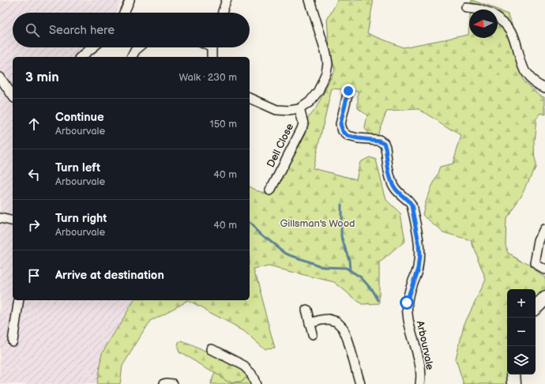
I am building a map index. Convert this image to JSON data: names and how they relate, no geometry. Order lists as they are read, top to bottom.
{
  "streets": {
    "street": ["Dell Close", "Arbourvale"]
  },
  "parks": ["Gillsman's Wood"],
  "north": "left",
  "page": {
    "search": "Search here",
    "heading": ["3 min", "Walk · 230 m"],
    "list": [
      ["Continue", "Arbourvale", "150 m"],
      ["Turn left", "Arbourvale", "40 m"],
      ["Turn right", "Arbourvale", "40 m"],
      "Arrive at destination"
    ],
    "map_buttons": ["+", "−"]
  }
}
